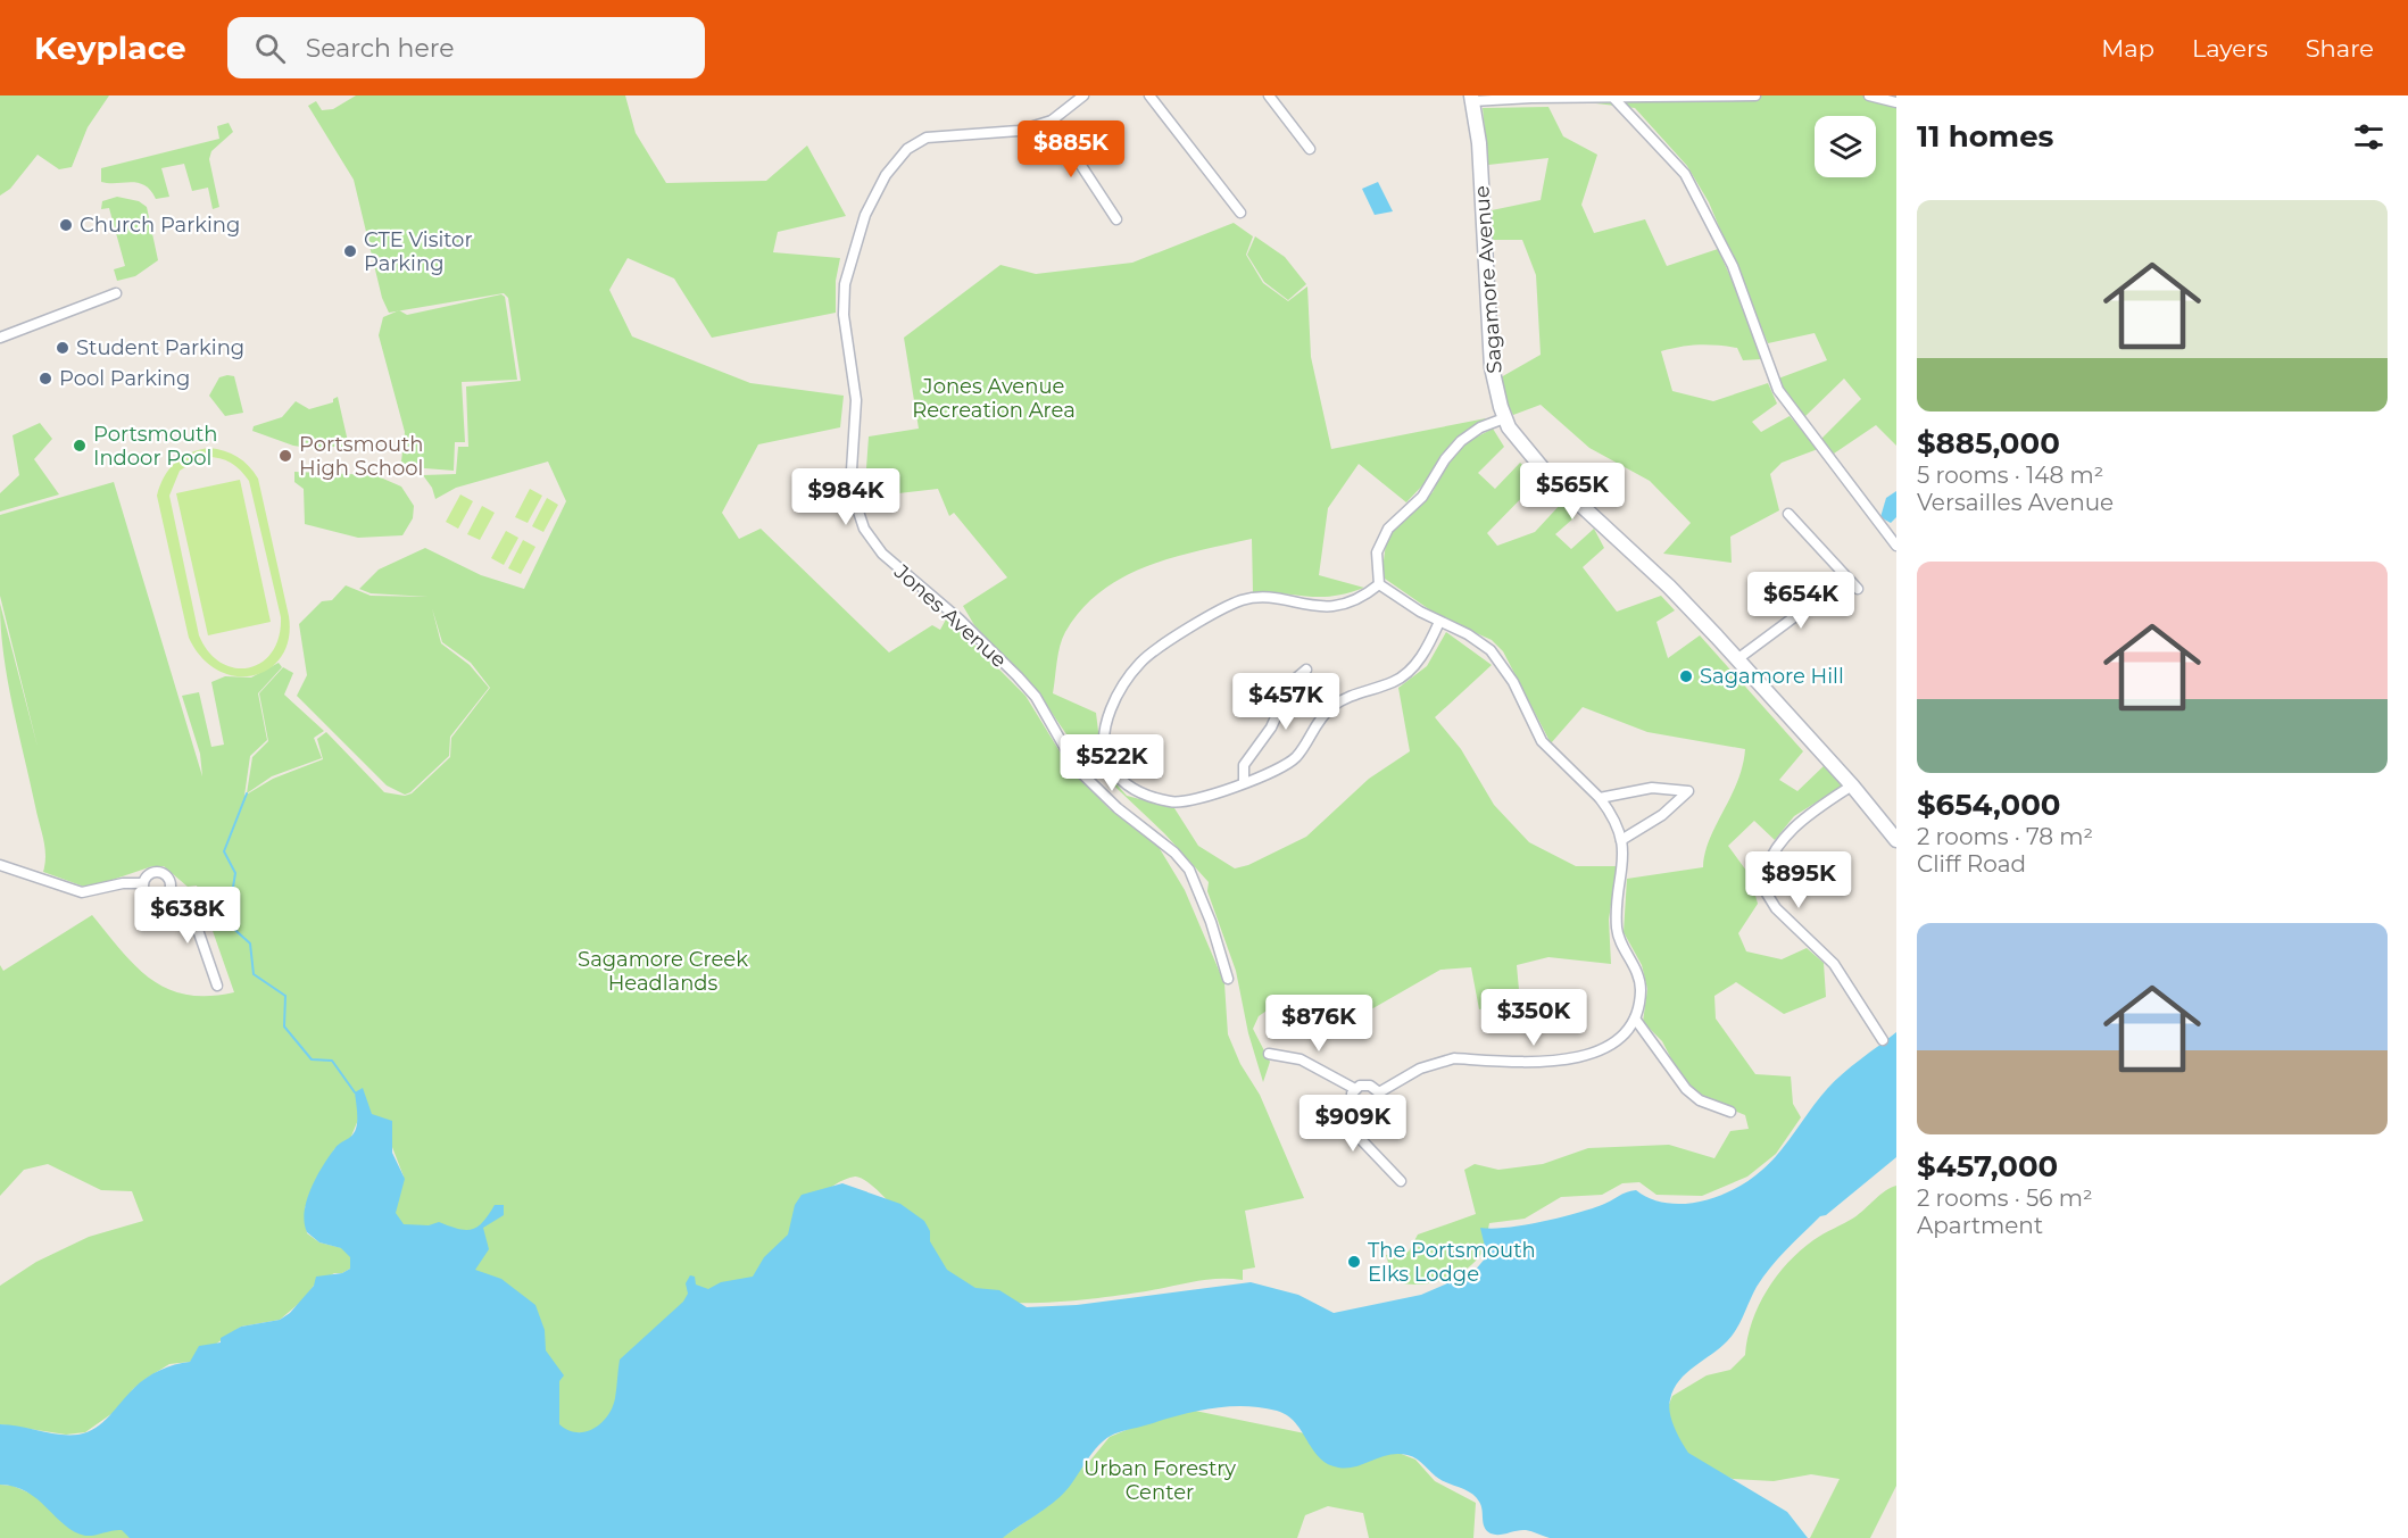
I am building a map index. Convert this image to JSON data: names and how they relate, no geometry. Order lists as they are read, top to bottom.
{
  "streets": {
    "main road": ["Sagamore Avenue"],
    "street": ["Jones Avenue"]
  },
  "parks": ["Jones Avenue Recreation Area", "Sagamore Creek Headlands", "Urban Forestry Center"],
  "places": [
    "Church Parking",
    "CTE Visitor Parking",
    "Student Parking",
    "Pool Parking",
    "Portsmouth Indoor Pool",
    "Portsmouth High School",
    "Sagamore Hill",
    "The Portsmouth Elks Lodge"
  ],
  "page": {
    "header": "Keyplace",
    "search": "Search here",
    "nav": ["Map", "Layers", "Share"],
    "heading": "11 homes",
    "price": [
      "$885K",
      "$565K",
      "$984K",
      "$654K",
      "$457K",
      "$522K",
      "$895K",
      "$638K",
      "$350K",
      "$876K",
      "$909K"
    ],
    "list": [
      {
        "name": "$885,000",
        "note": "5 rooms · 148 m² · Versailles Avenue"
      },
      {
        "name": "$654,000",
        "note": "2 rooms · 78 m² · Cliff Road"
      },
      {
        "name": "$457,000",
        "note": "2 rooms · 56 m² · Apartment"
      }
    ]
  }
}
